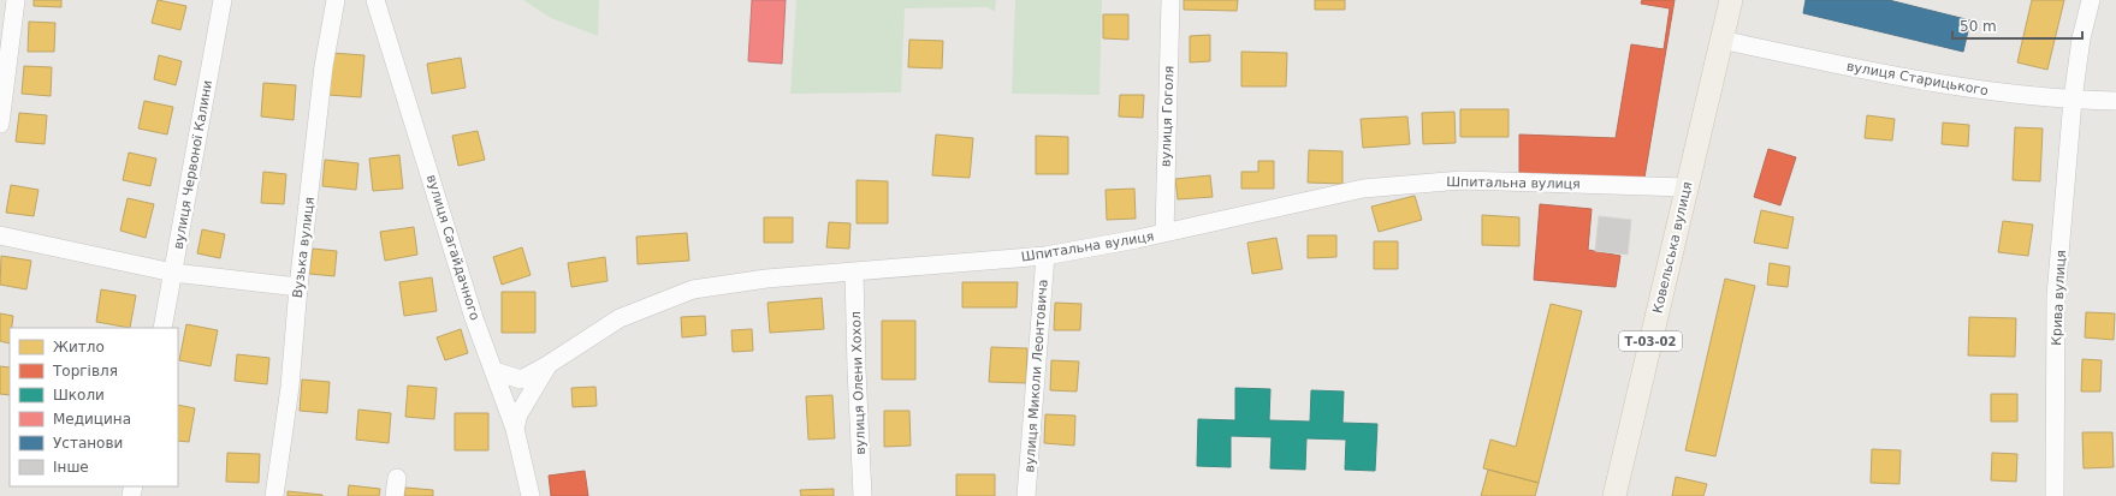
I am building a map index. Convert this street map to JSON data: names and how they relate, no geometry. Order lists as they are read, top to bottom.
{
  "streets": {
    "main road": ["Ковельська вулиця", "Т-03-02"],
    "street": [
      "вулиця Старицького",
      "вулиця Гоголя",
      "вулиця Червоної Калини",
      "Шпитальна вулиця",
      "Вузька вулиця",
      "вулиця Сагайдачного",
      "Крива вулиця",
      "вулиця Миколи Леонтовича",
      "вулиця Олени Хохол"
    ]
  },
  "crossings": [
    ["вулиця Старицького", "Ковельська вулиця"],
    ["вулиця Старицького", "Крива вулиця"],
    ["вулиця Гоголя", "Шпитальна вулиця"],
    ["Шпитальна вулиця", "вулиця Сагайдачного"],
    ["Шпитальна вулиця", "Ковельська вулиця"],
    ["Шпитальна вулиця", "вулиця Миколи Леонтовича"],
    ["Шпитальна вулиця", "вулиця Олени Хохол"]
  ],
  "legend": [
    "Житло",
    "Торгівля",
    "Школи",
    "Медицина",
    "Установи",
    "Інше"
  ],
  "scale_bar": "50 m"
}
